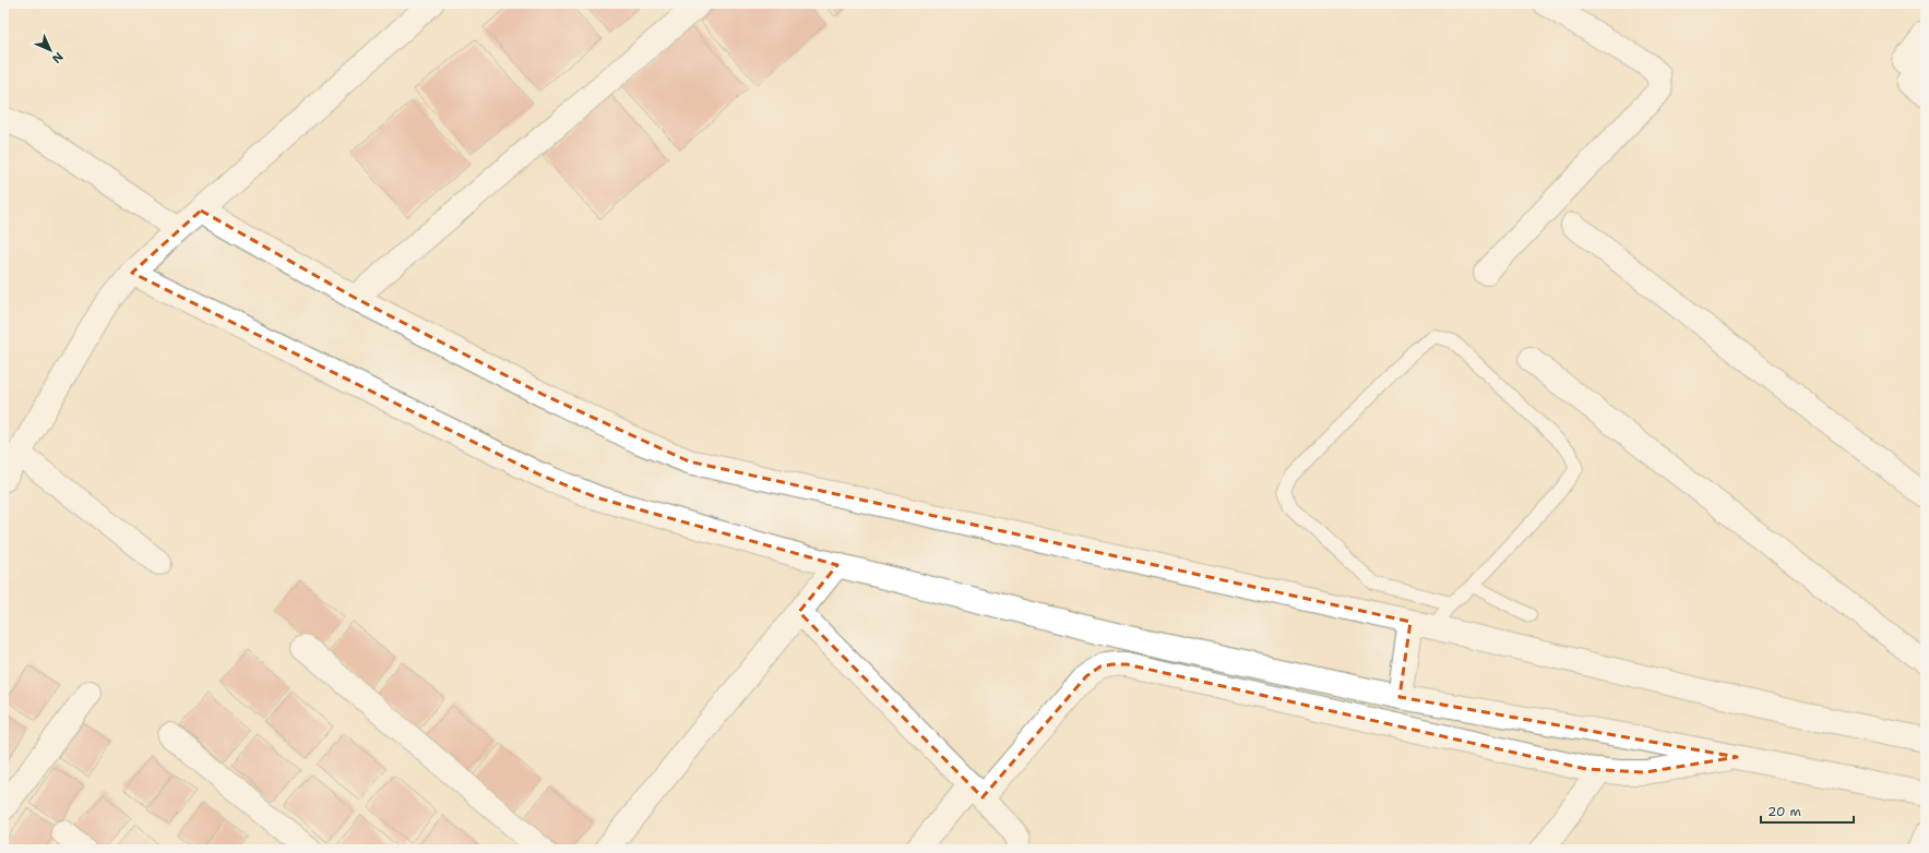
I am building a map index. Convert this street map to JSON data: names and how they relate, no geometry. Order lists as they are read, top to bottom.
{
  "scale_bar": "20 m",
  "north": "bottom right"
}
